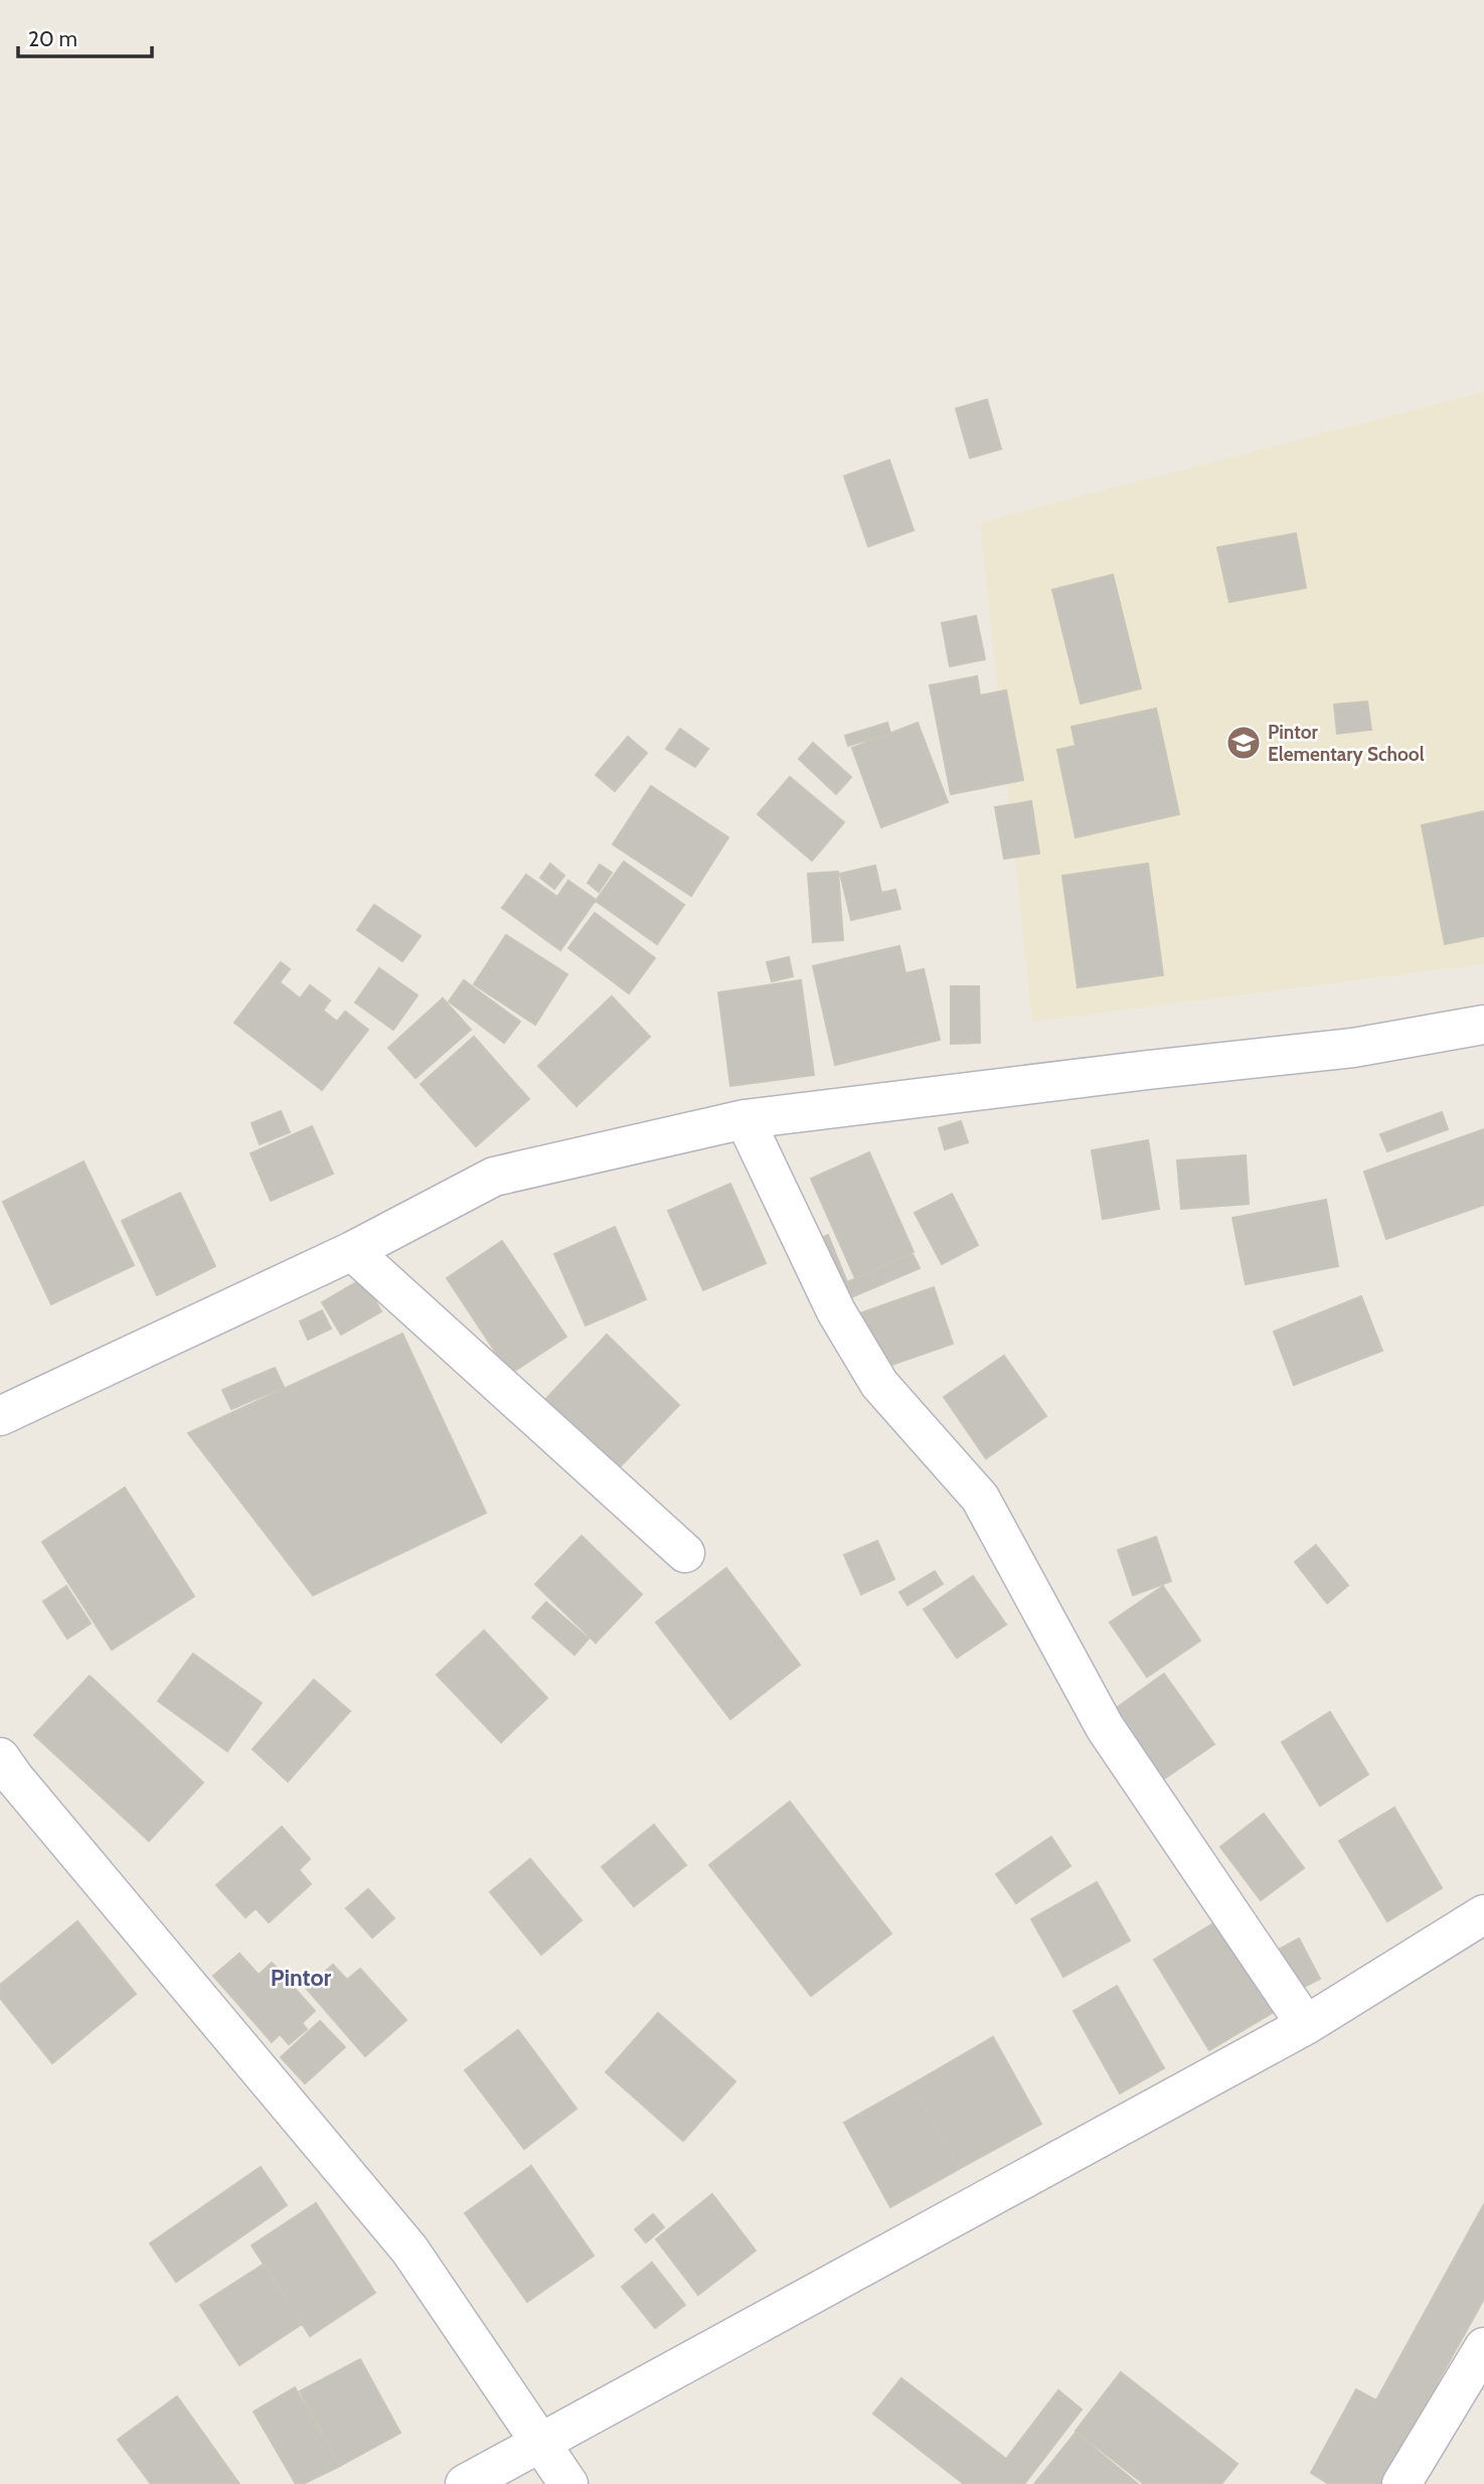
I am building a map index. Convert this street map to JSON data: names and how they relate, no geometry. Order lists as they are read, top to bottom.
{
  "districts": ["Pintor"],
  "places": {
    "school or university": ["Pintor Elementary School"]
  },
  "scale_bar": "20 m"
}
